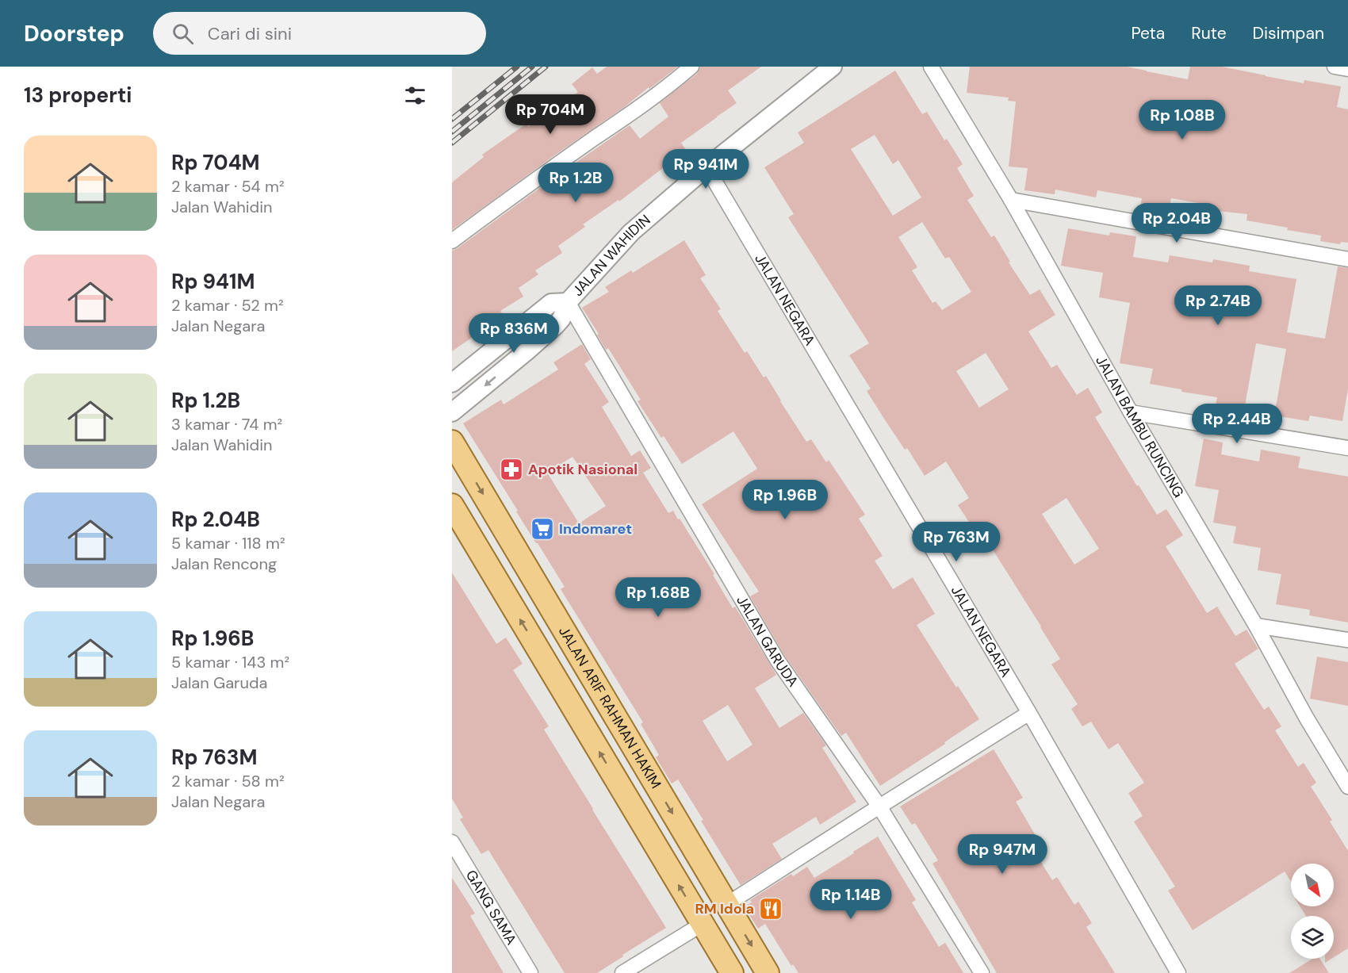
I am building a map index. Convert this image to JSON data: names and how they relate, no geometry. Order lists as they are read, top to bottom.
{
  "streets": {
    "main road": ["JALAN ARIF RAHMAN HAKIM"],
    "street": [
      "JALAN WAHIDIN",
      "JALAN NEGARA",
      "JALAN BAMBU RUNCING",
      "JALAN GARUDA",
      "GANG SAMA"
    ]
  },
  "crossings": [
    ["JALAN WAHIDIN", "JALAN NEGARA"],
    ["JALAN WAHIDIN", "JALAN GARUDA"]
  ],
  "places": {
    "pharmacy": ["Apotik Nasional"],
    "supermarket": ["Indomaret"],
    "restaurant": ["RM Idola"]
  },
  "north": "bottom right",
  "page": {
    "header": "Doorstep",
    "search": "Cari di sini",
    "nav": ["Peta", "Rute", "Disimpan"],
    "heading": "13 properti",
    "price": [
      "Rp 704M",
      "Rp 1.08B",
      "Rp 941M",
      "Rp 1.2B",
      "Rp 2.04B",
      "Rp 2.74B",
      "Rp 836M",
      "Rp 2.44B",
      "Rp 1.96B",
      "Rp 763M",
      "Rp 1.68B",
      "Rp 947M",
      "Rp 1.14B"
    ],
    "list": [
      {
        "name": "Rp 704M",
        "note": "2 kamar · 54 m² · Jalan Wahidin"
      },
      {
        "name": "Rp 941M",
        "note": "2 kamar · 52 m² · Jalan Negara"
      },
      {
        "name": "Rp 1.2B",
        "note": "3 kamar · 74 m² · Jalan Wahidin"
      },
      {
        "name": "Rp 2.04B",
        "note": "5 kamar · 118 m² · Jalan Rencong"
      },
      {
        "name": "Rp 1.96B",
        "note": "5 kamar · 143 m² · Jalan Garuda"
      },
      {
        "name": "Rp 763M",
        "note": "2 kamar · 58 m² · Jalan Negara"
      }
    ]
  }
}
